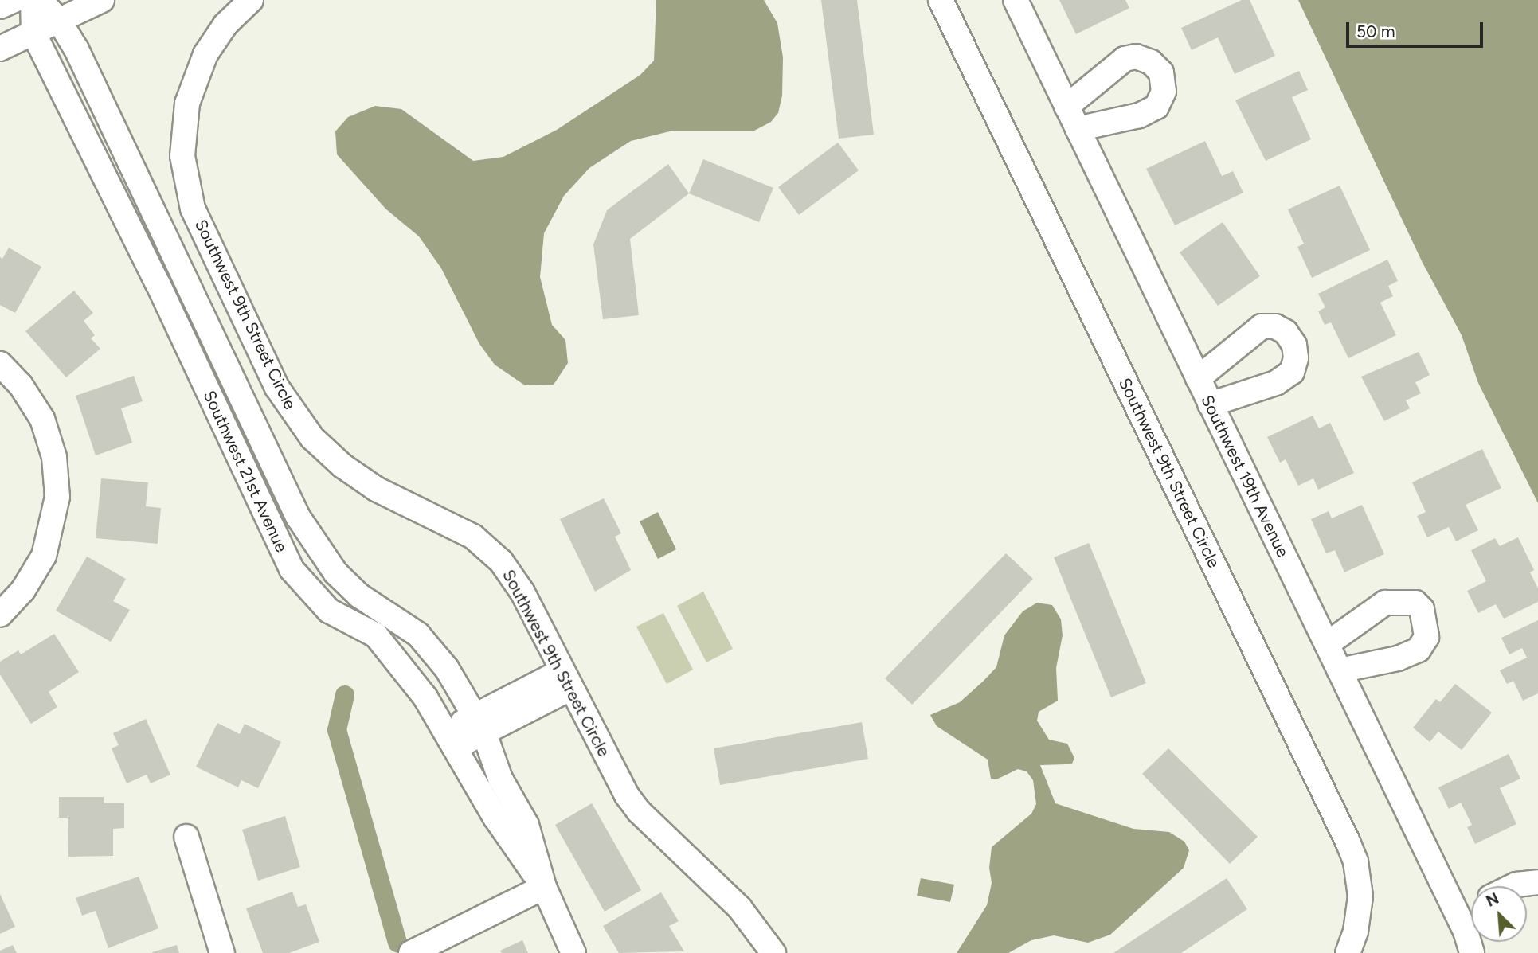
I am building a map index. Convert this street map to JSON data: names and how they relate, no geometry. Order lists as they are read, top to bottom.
{
  "streets": {
    "street": ["Southwest 9th Street Circle", "Southwest 21st Avenue", "Southwest 19th Avenue"]
  },
  "scale_bar": "50 m",
  "north": "top left"
}
